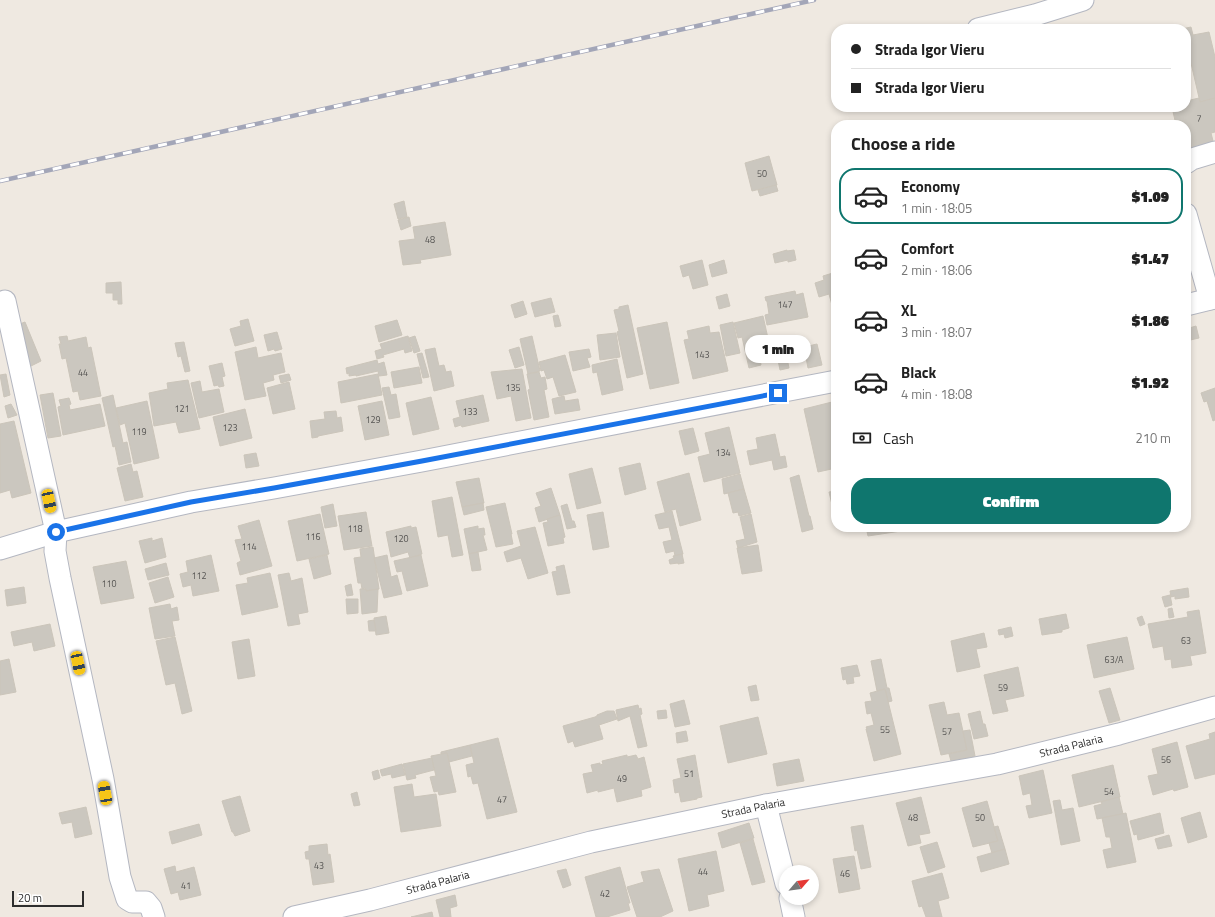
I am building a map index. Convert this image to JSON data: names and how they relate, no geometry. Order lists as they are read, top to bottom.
{
  "streets": {
    "street": ["Strada Palaria"]
  },
  "house_numbers": [
    "7",
    "50",
    "48",
    "147",
    "143",
    "44",
    "135",
    "121",
    "133",
    "129",
    "123",
    "119",
    "134",
    "118",
    "116",
    "120",
    "114",
    "112",
    "110",
    "63",
    "63/A",
    "59",
    "55",
    "57",
    "56",
    "51",
    "49",
    "54",
    "47",
    "48",
    "50",
    "43",
    "44",
    "46",
    "41",
    "42"
  ],
  "scale_bar": "20 m",
  "north": "top right",
  "page": {
    "banner": ["Strada Igor Vieru", "Strada Igor Vieru"],
    "heading": "Choose a ride",
    "list": [
      {
        "name": "Economy",
        "note": "1 min · 18:05",
        "value": "$1.09"
      },
      {
        "name": "Comfort",
        "note": "2 min · 18:06",
        "value": "$1.47"
      },
      {
        "name": "XL",
        "note": "3 min · 18:07",
        "value": "$1.86"
      },
      {
        "name": "Black",
        "note": "4 min · 18:08",
        "value": "$1.92"
      }
    ],
    "bubble": "1 min",
    "pay": ["Cash", "210 m"],
    "buttons": "Confirm",
    "scale": "20 m"
  }
}
